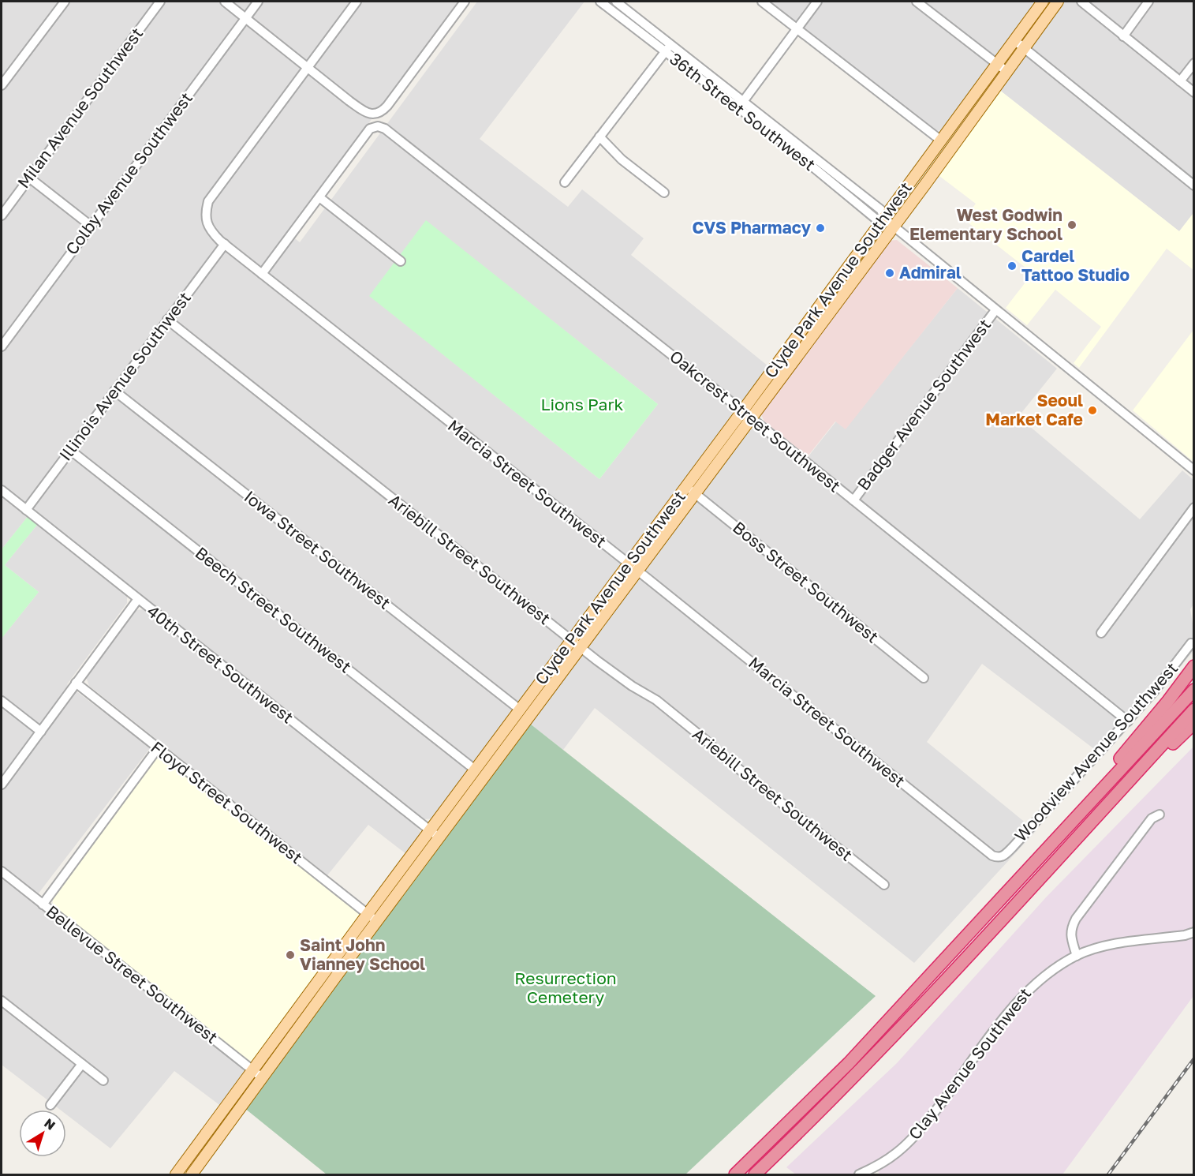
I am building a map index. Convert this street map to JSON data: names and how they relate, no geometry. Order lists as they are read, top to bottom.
{
  "streets": {
    "main road": ["Clyde Park Avenue Southwest"],
    "street": [
      "Milan Avenue Southwest",
      "36th Street Southwest",
      "Colby Avenue Southwest",
      "Illinois Avenue Southwest",
      "Badger Avenue Southwest",
      "Oakcrest Street Southwest",
      "Marcia Street Southwest",
      "Iowa Street Southwest",
      "Ariebill Street Southwest",
      "Boss Street Southwest",
      "Beech Street Southwest",
      "40th Street Southwest",
      "Woodview Avenue Southwest",
      "Floyd Street Southwest",
      "Bellevue Street Southwest",
      "Clay Avenue Southwest"
    ]
  },
  "crossings": [
    ["36th Street Southwest", "Clyde Park Avenue Southwest"],
    ["36th Street Southwest", "Badger Avenue Southwest"],
    ["Clyde Park Avenue Southwest", "Oakcrest Street Southwest"],
    ["Clyde Park Avenue Southwest", "Marcia Street Southwest"],
    ["Clyde Park Avenue Southwest", "Iowa Street Southwest"],
    ["Clyde Park Avenue Southwest", "Ariebill Street Southwest"],
    ["Clyde Park Avenue Southwest", "Boss Street Southwest"],
    ["Clyde Park Avenue Southwest", "Beech Street Southwest"],
    ["Clyde Park Avenue Southwest", "40th Street Southwest"],
    ["Clyde Park Avenue Southwest", "Floyd Street Southwest"],
    ["Clyde Park Avenue Southwest", "Bellevue Street Southwest"],
    ["Illinois Avenue Southwest", "Marcia Street Southwest"],
    ["Illinois Avenue Southwest", "Iowa Street Southwest"],
    ["Illinois Avenue Southwest", "Ariebill Street Southwest"],
    ["Illinois Avenue Southwest", "Beech Street Southwest"],
    ["Illinois Avenue Southwest", "40th Street Southwest"],
    ["Badger Avenue Southwest", "Oakcrest Street Southwest"],
    ["Oakcrest Street Southwest", "Woodview Avenue Southwest"],
    ["Marcia Street Southwest", "Woodview Avenue Southwest"]
  ],
  "parks": ["Lions Park", "Resurrection Cemetery"],
  "places": [
    "West Godwin Elementary School",
    "CVS Pharmacy",
    "Cardel Tattoo Studio",
    "Admiral",
    "Seoul Market Cafe",
    "Saint John Vianney School"
  ],
  "north": "top right"
}
